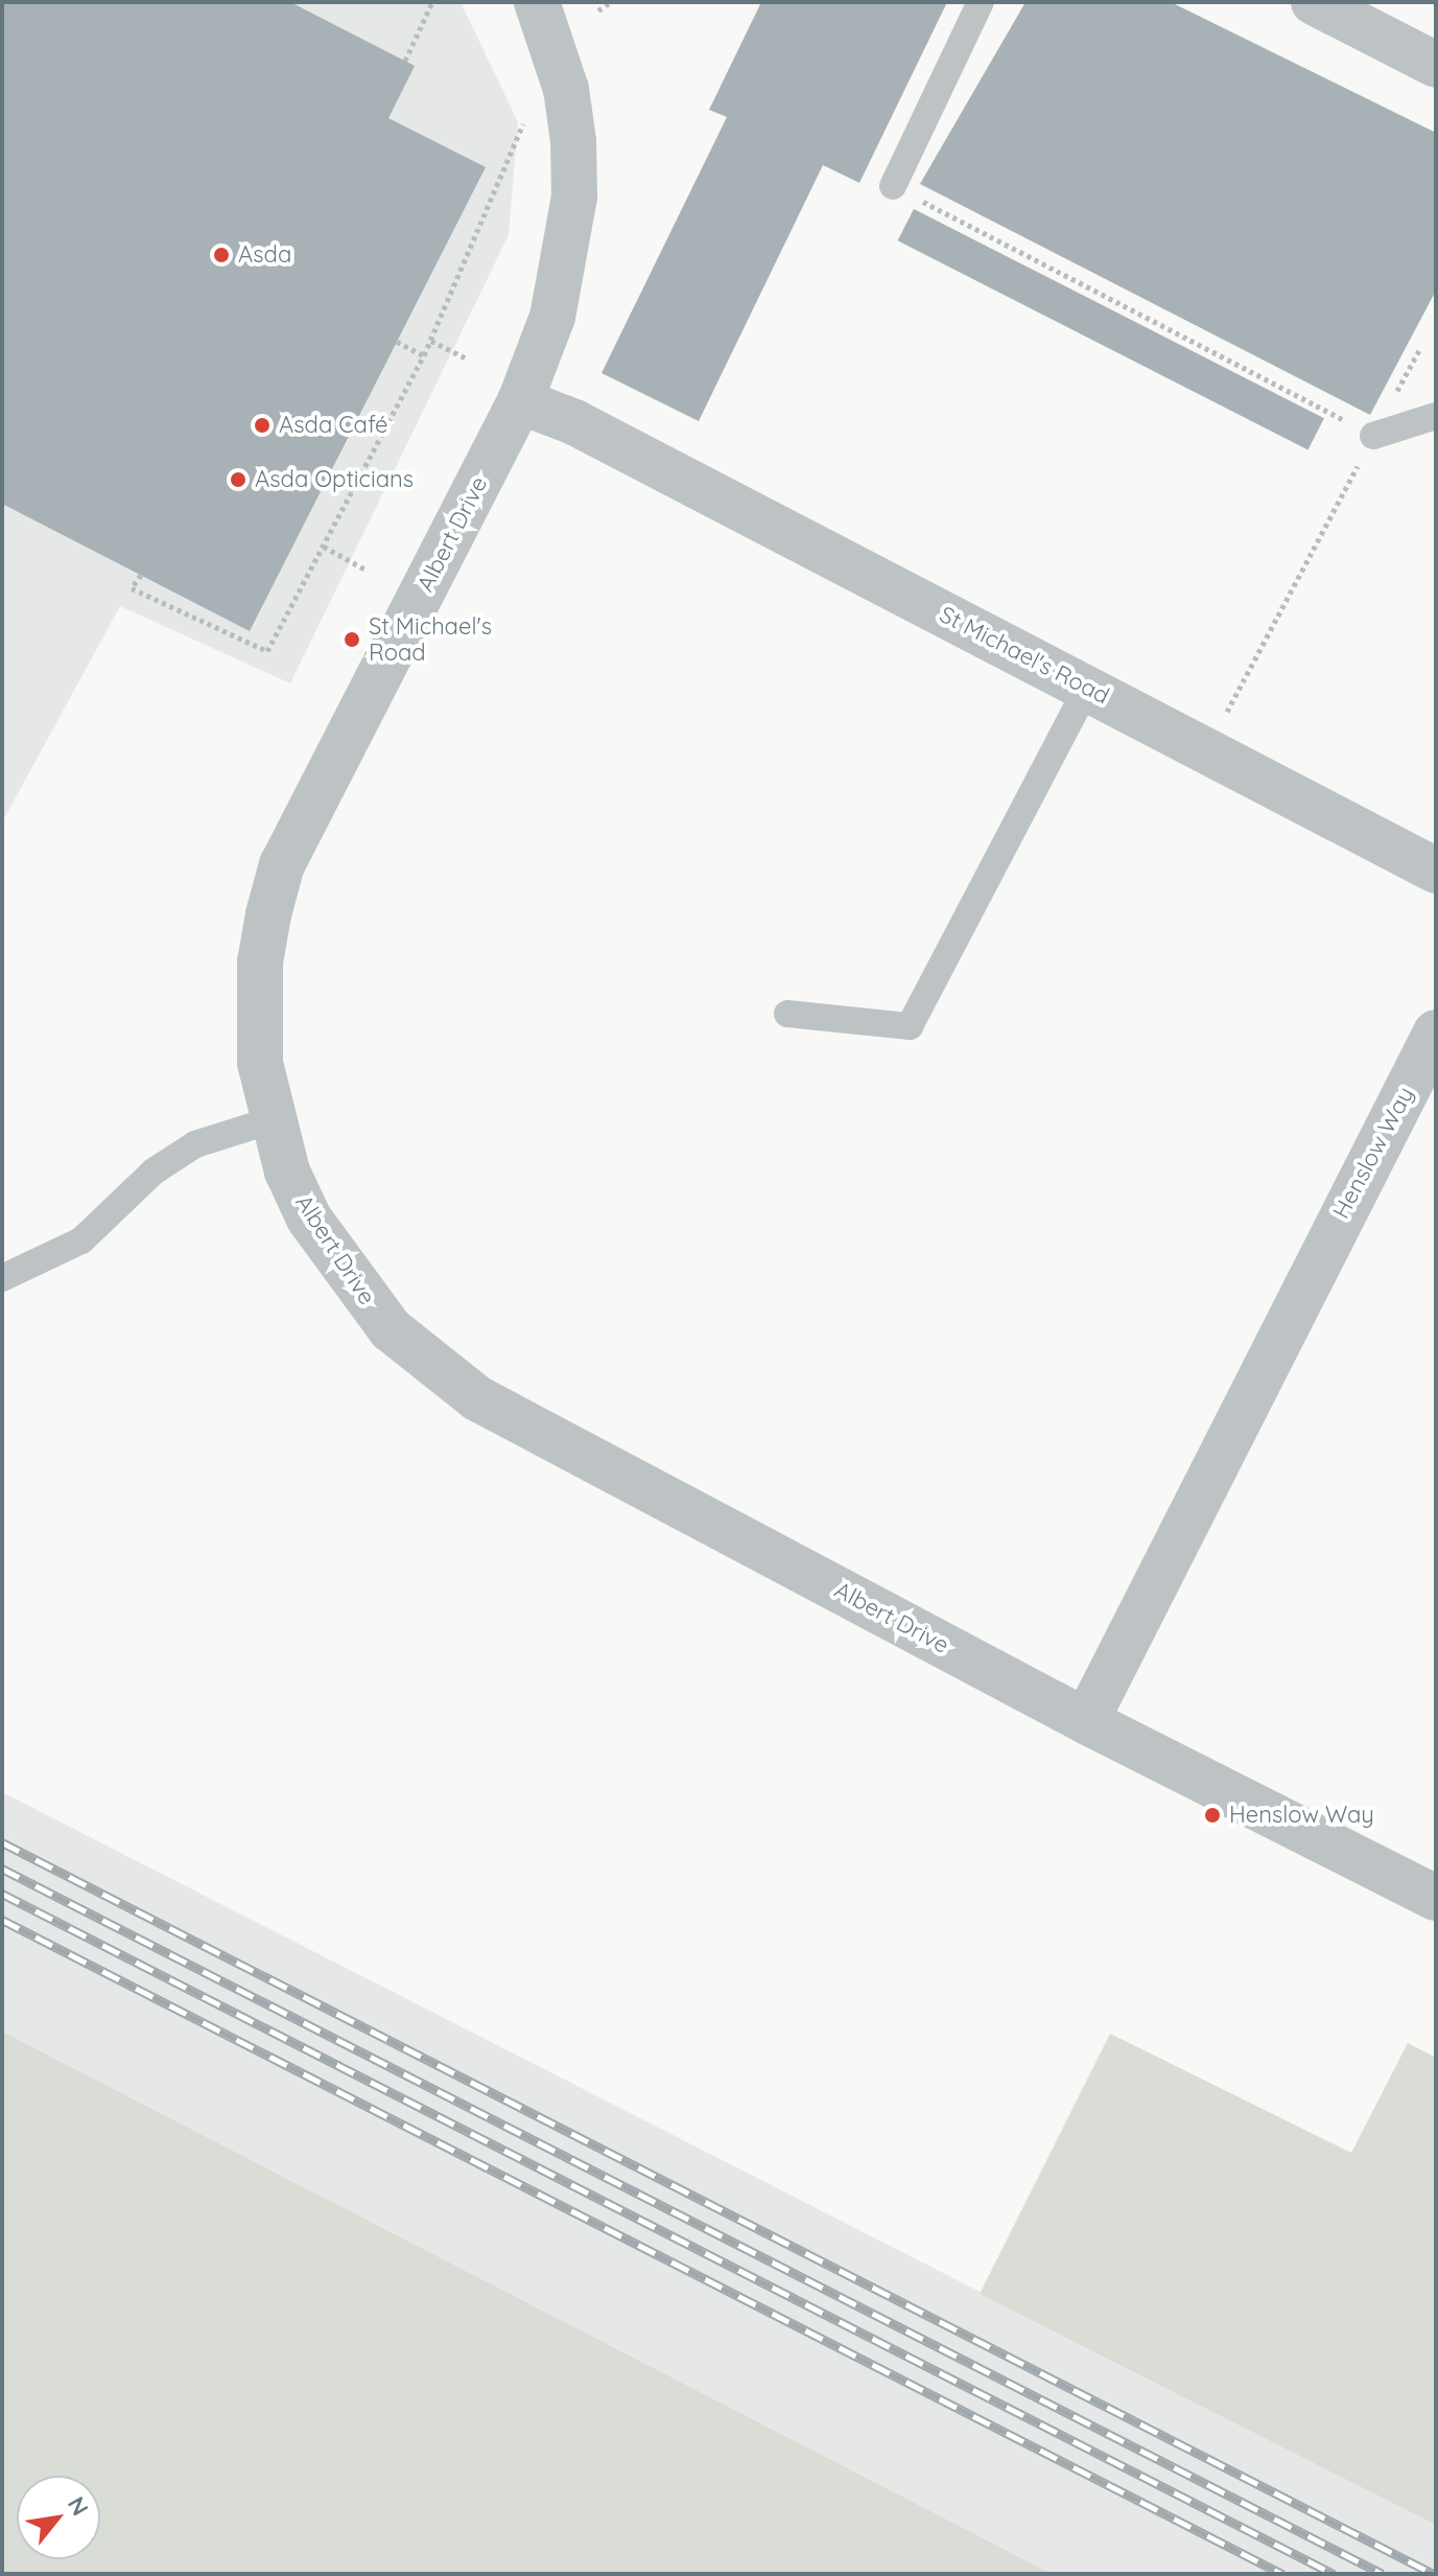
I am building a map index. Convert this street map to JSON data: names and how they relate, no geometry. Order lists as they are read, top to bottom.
{
  "streets": {
    "street": ["Albert Drive", "St Michael's Road", "Henslow Way"]
  },
  "crossings": [
    ["Albert Drive", "St Michael's Road"],
    ["Albert Drive", "Henslow Way"]
  ],
  "places": [
    "Asda",
    "Asda Café",
    "Asda Opticians",
    "St Michael's Road",
    "Henslow Way"
  ],
  "north": "top right"
}
